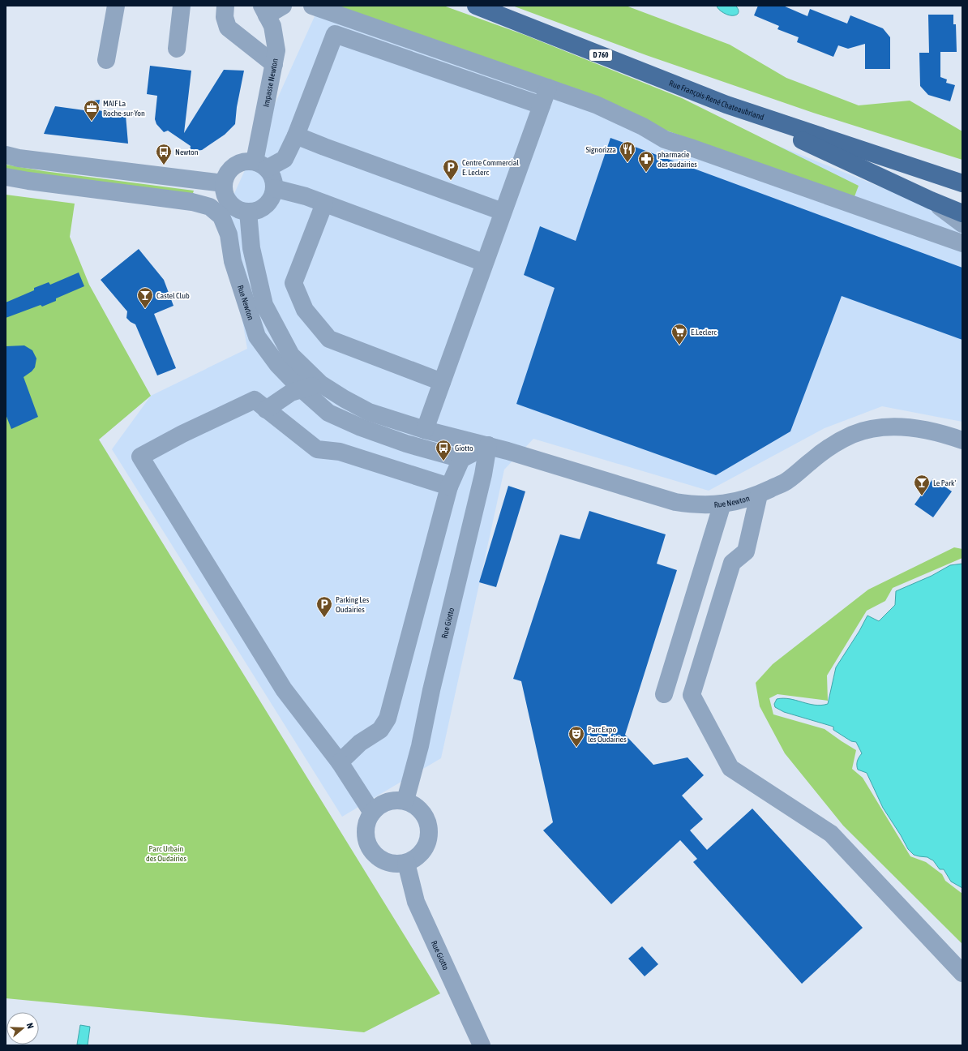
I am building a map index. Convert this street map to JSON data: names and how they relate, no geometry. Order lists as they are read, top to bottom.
{
  "streets": {
    "main road": ["D 760", "Rue François-René Chateaubriand"],
    "street": ["Impasse Newton", "Rue Newton", "Rue Giotto"]
  },
  "crossings": [
    ["Impasse Newton", "Rue Newton"],
    ["Rue Newton", "Rue Giotto"]
  ],
  "parks": ["Parc Urbain des Oudairies"],
  "places": {
    "office": ["MAIF La Roche-sur-Yon"],
    "restaurant": ["Signorizza"],
    "bus stop": ["Newton", "Giotto"],
    "pharmacy": ["pharmacie des oudairies"],
    "parking": ["Centre Commercial E. Leclerc", "Parking Les Oudairies"],
    "bar": ["Castel Club", "Le Park'"],
    "supermarket": ["E.Leclerc"],
    "theatre": ["Parc Expo les Oudairies"]
  },
  "north": "right"
}
